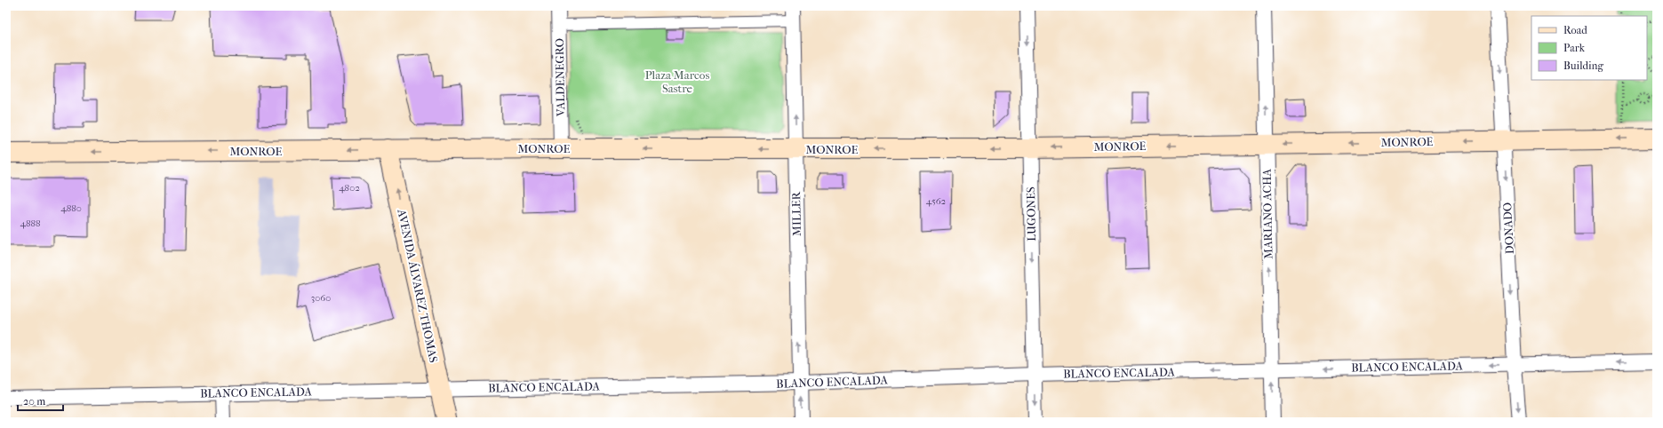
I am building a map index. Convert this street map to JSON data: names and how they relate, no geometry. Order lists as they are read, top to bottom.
{
  "streets": {
    "main road": ["MONROE", "AVENIDA ÁLVAREZ THOMAS"],
    "street": [
      "VALDENEGRO",
      "MILLER",
      "LUGONES",
      "MARIANO ACHA",
      "DONADO",
      "BLANCO ENCALADA"
    ]
  },
  "crossings": [
    ["VALDENEGRO", "MONROE"],
    ["MONROE", "MILLER"],
    ["MONROE", "LUGONES"],
    ["MONROE", "MARIANO ACHA"],
    ["MONROE", "DONADO"],
    ["MONROE", "AVENIDA ÁLVAREZ THOMAS"],
    ["MILLER", "BLANCO ENCALADA"],
    ["LUGONES", "BLANCO ENCALADA"],
    ["MARIANO ACHA", "BLANCO ENCALADA"],
    ["DONADO", "BLANCO ENCALADA"],
    ["AVENIDA ÁLVAREZ THOMAS", "BLANCO ENCALADA"]
  ],
  "one_way": [
    "MONROE",
    "MILLER",
    "LUGONES",
    "MARIANO ACHA",
    "DONADO",
    "AVENIDA ÁLVAREZ THOMAS",
    "BLANCO ENCALADA"
  ],
  "parks": ["Plaza Marcos Sastre"],
  "house_numbers": [
    "4802",
    "4562",
    "4880",
    "4888",
    "3060"
  ],
  "legend": ["Road", "Park", "Building"],
  "scale_bar": "20 m"
}
